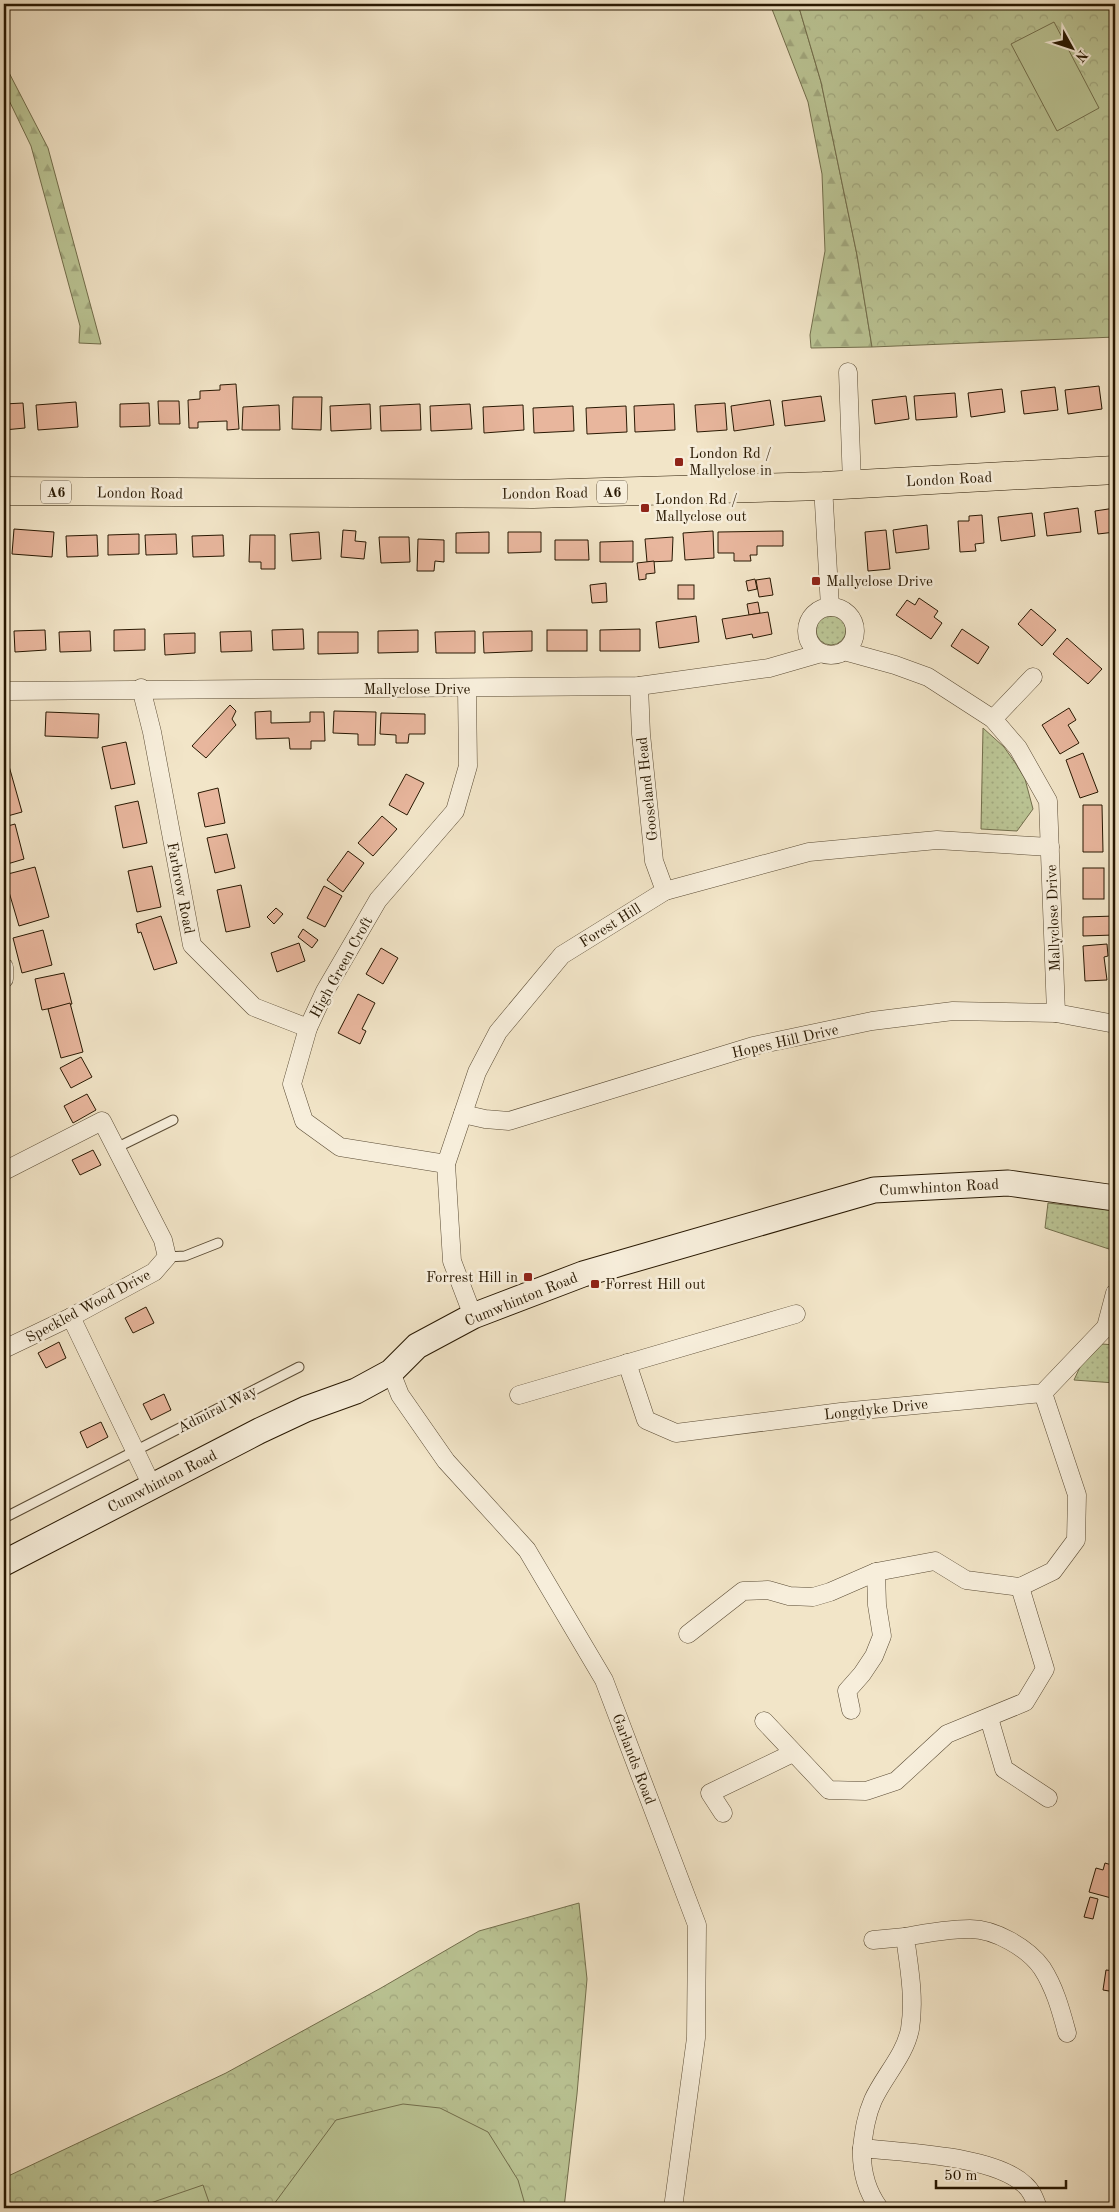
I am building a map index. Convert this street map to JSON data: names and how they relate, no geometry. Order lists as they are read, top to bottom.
{
  "streets": {
    "main road": ["London Road", "A6"],
    "street": [
      "Mallyclose Drive",
      "Gooseland Head",
      "Farbrow Road",
      "Forest Hill",
      "High Green Croft",
      "Hopes Hill Drive",
      "Cumwhinton Road",
      "Speckled Wood Drive",
      "Longdyke Drive",
      "Garlands Road"
    ],
    "lane": ["Admiral Way"]
  },
  "crossings": [
    ["Mallyclose Drive", "Gooseland Head"],
    ["Mallyclose Drive", "Farbrow Road"],
    ["Mallyclose Drive", "Forest Hill"],
    ["Mallyclose Drive", "High Green Croft"],
    ["Mallyclose Drive", "Hopes Hill Drive"],
    ["Gooseland Head", "Forest Hill"],
    ["Farbrow Road", "High Green Croft"],
    ["Forest Hill", "High Green Croft"],
    ["Forest Hill", "Hopes Hill Drive"],
    ["Forest Hill", "Cumwhinton Road"],
    ["Cumwhinton Road", "Garlands Road"]
  ],
  "places": {
    "transit": [
      "London Rd / Mallyclose in",
      "London Rd / Mallyclose out",
      "Mallyclose Drive",
      "Forrest Hill in",
      "Forrest Hill out"
    ]
  },
  "scale_bar": "50 m",
  "north": "bottom right"
}
